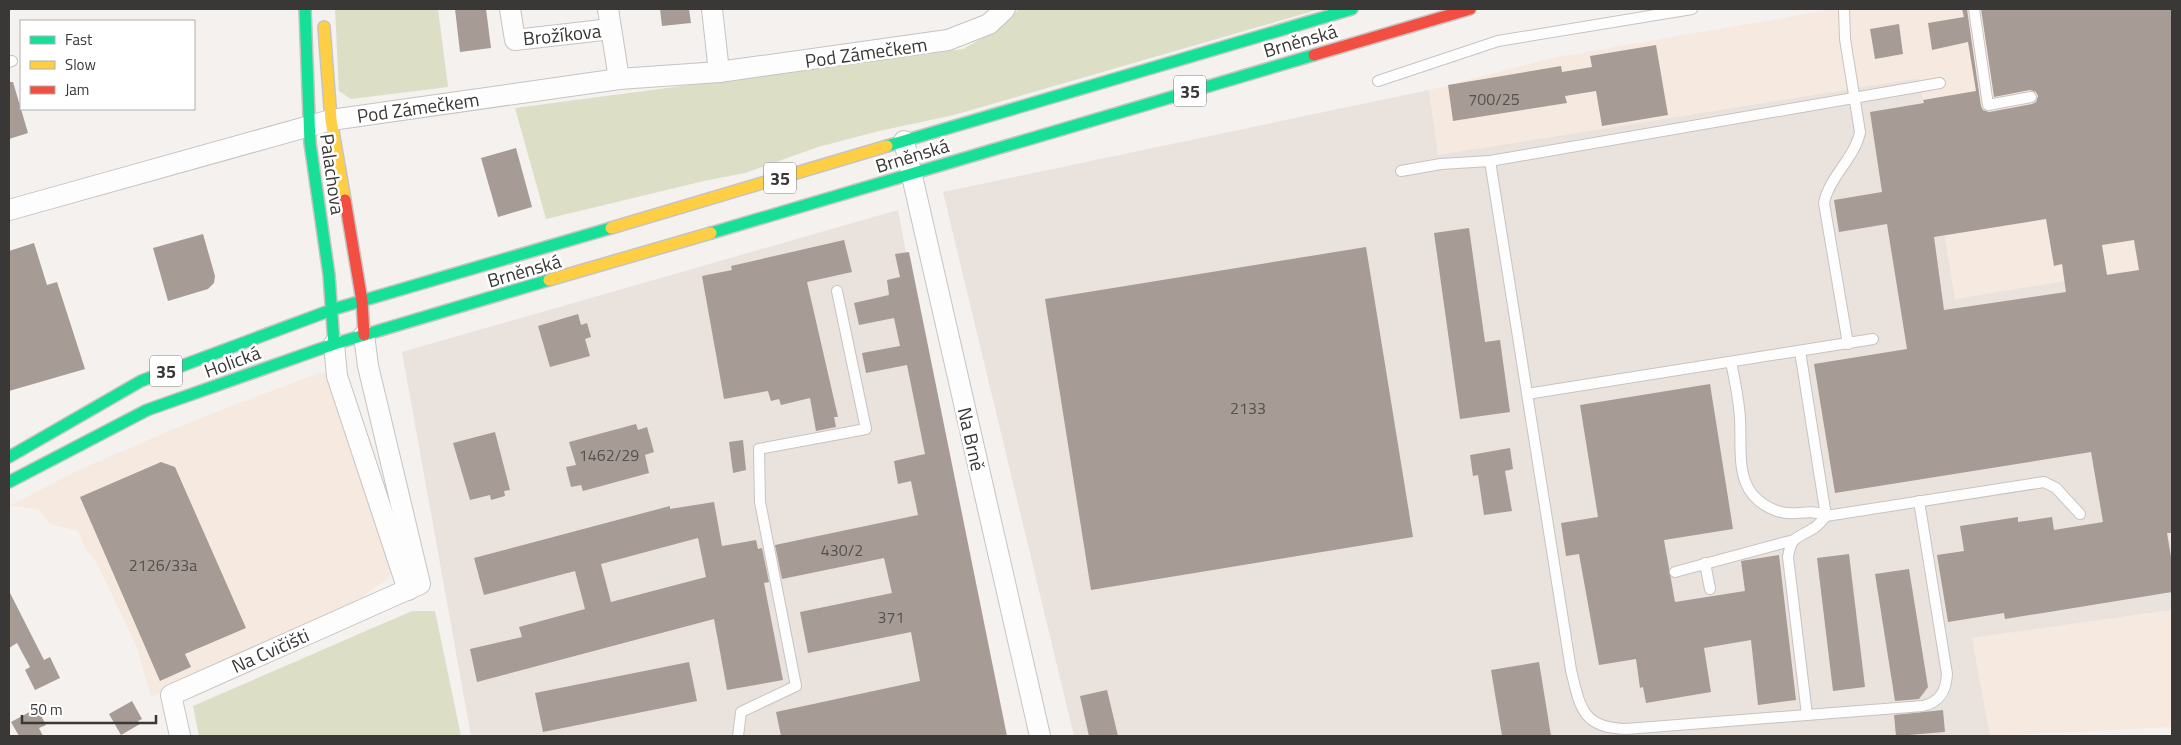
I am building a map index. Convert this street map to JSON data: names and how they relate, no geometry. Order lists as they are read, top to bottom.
{
  "streets": {
    "main road": [
      "Brněnská",
      "35",
      "Palachova",
      "Holická"
    ],
    "street": [
      "Brožíkova",
      "Pod Zámečkem",
      "Na Brně",
      "Na Cvičišti"
    ]
  },
  "crossings": [
    ["Brožíkova", "Pod Zámečkem"],
    ["Brněnská", "Palachova"],
    ["Brněnská", "Holická"],
    ["Brněnská", "Na Brně"],
    ["Pod Zámečkem", "Palachova"],
    ["Palachova", "Holická"]
  ],
  "house_numbers": [
    "700/25",
    "2133",
    "1462/29",
    "430/2",
    "2126/33a",
    "371"
  ],
  "legend": ["Fast", "Slow", "Jam"],
  "scale_bar": "50 m"
}
